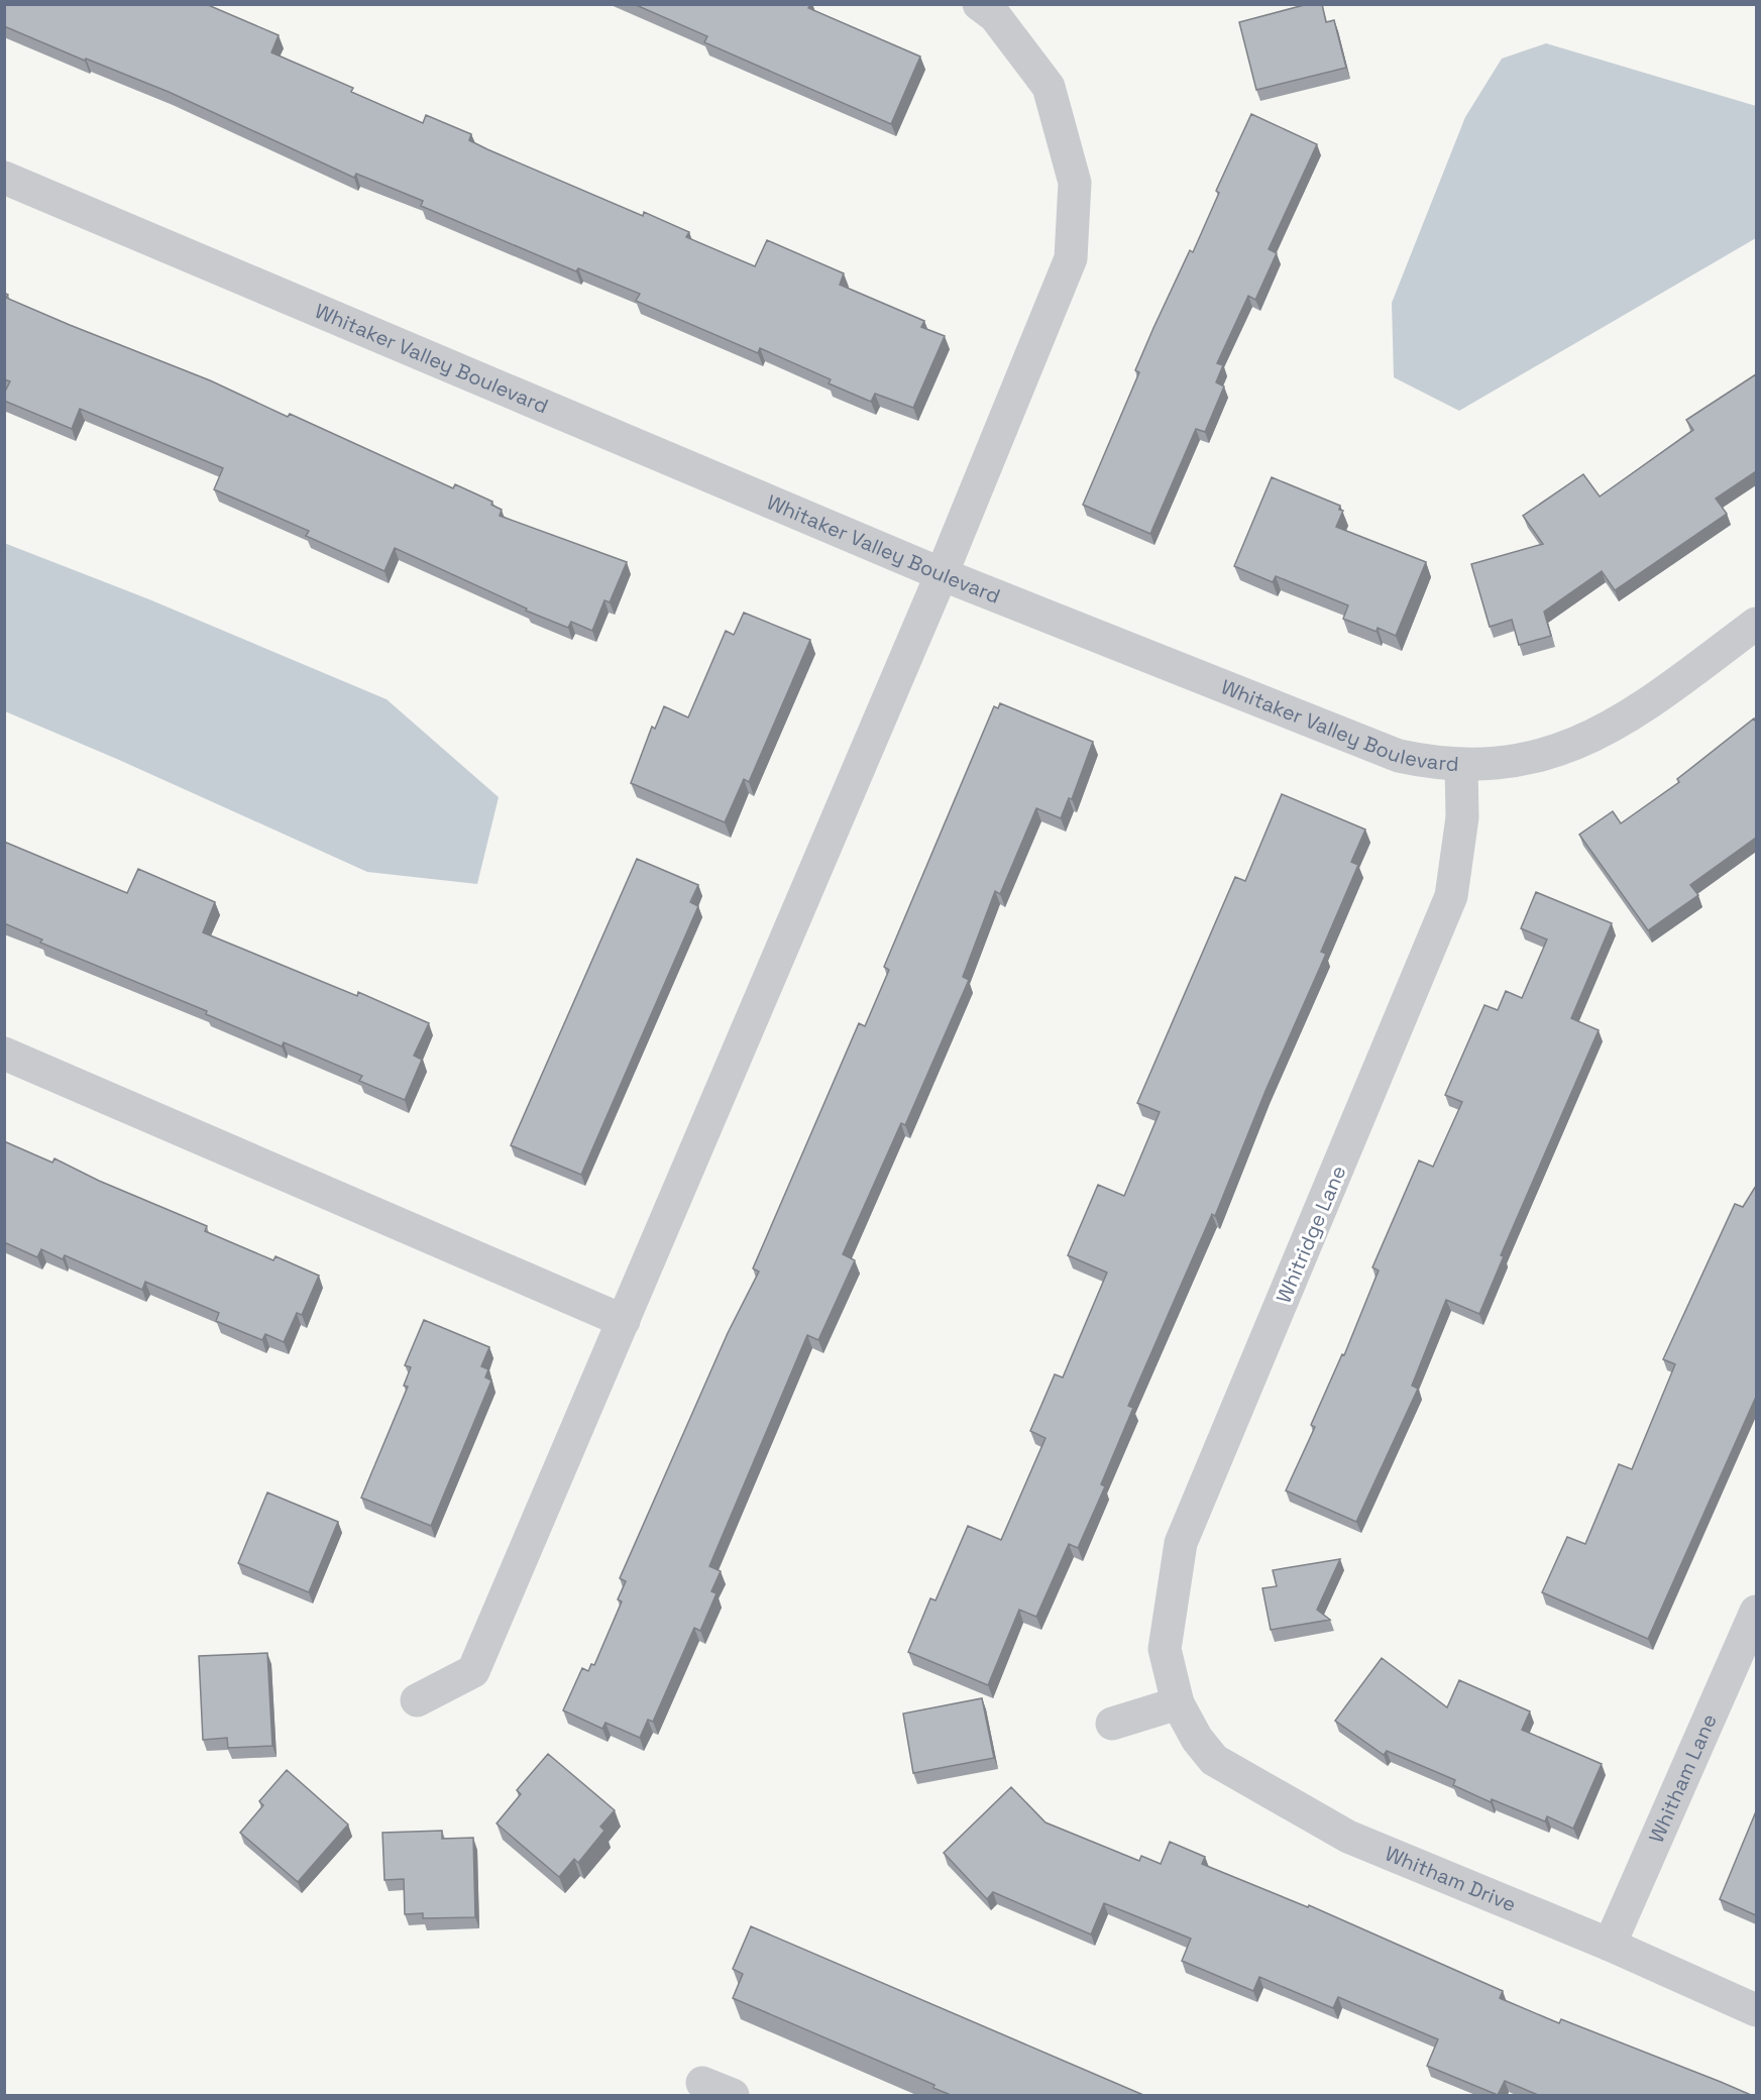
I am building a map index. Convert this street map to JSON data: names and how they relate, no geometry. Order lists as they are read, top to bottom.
{
  "streets": {
    "street": [
      "Whitaker Valley Boulevard",
      "Whitridge Lane",
      "Whitham Lane",
      "Whitham Drive"
    ]
  },
  "crossings": [
    ["Whitaker Valley Boulevard", "Whitridge Lane"],
    ["Whitridge Lane", "Whitham Drive"],
    ["Whitham Lane", "Whitham Drive"]
  ]
}
